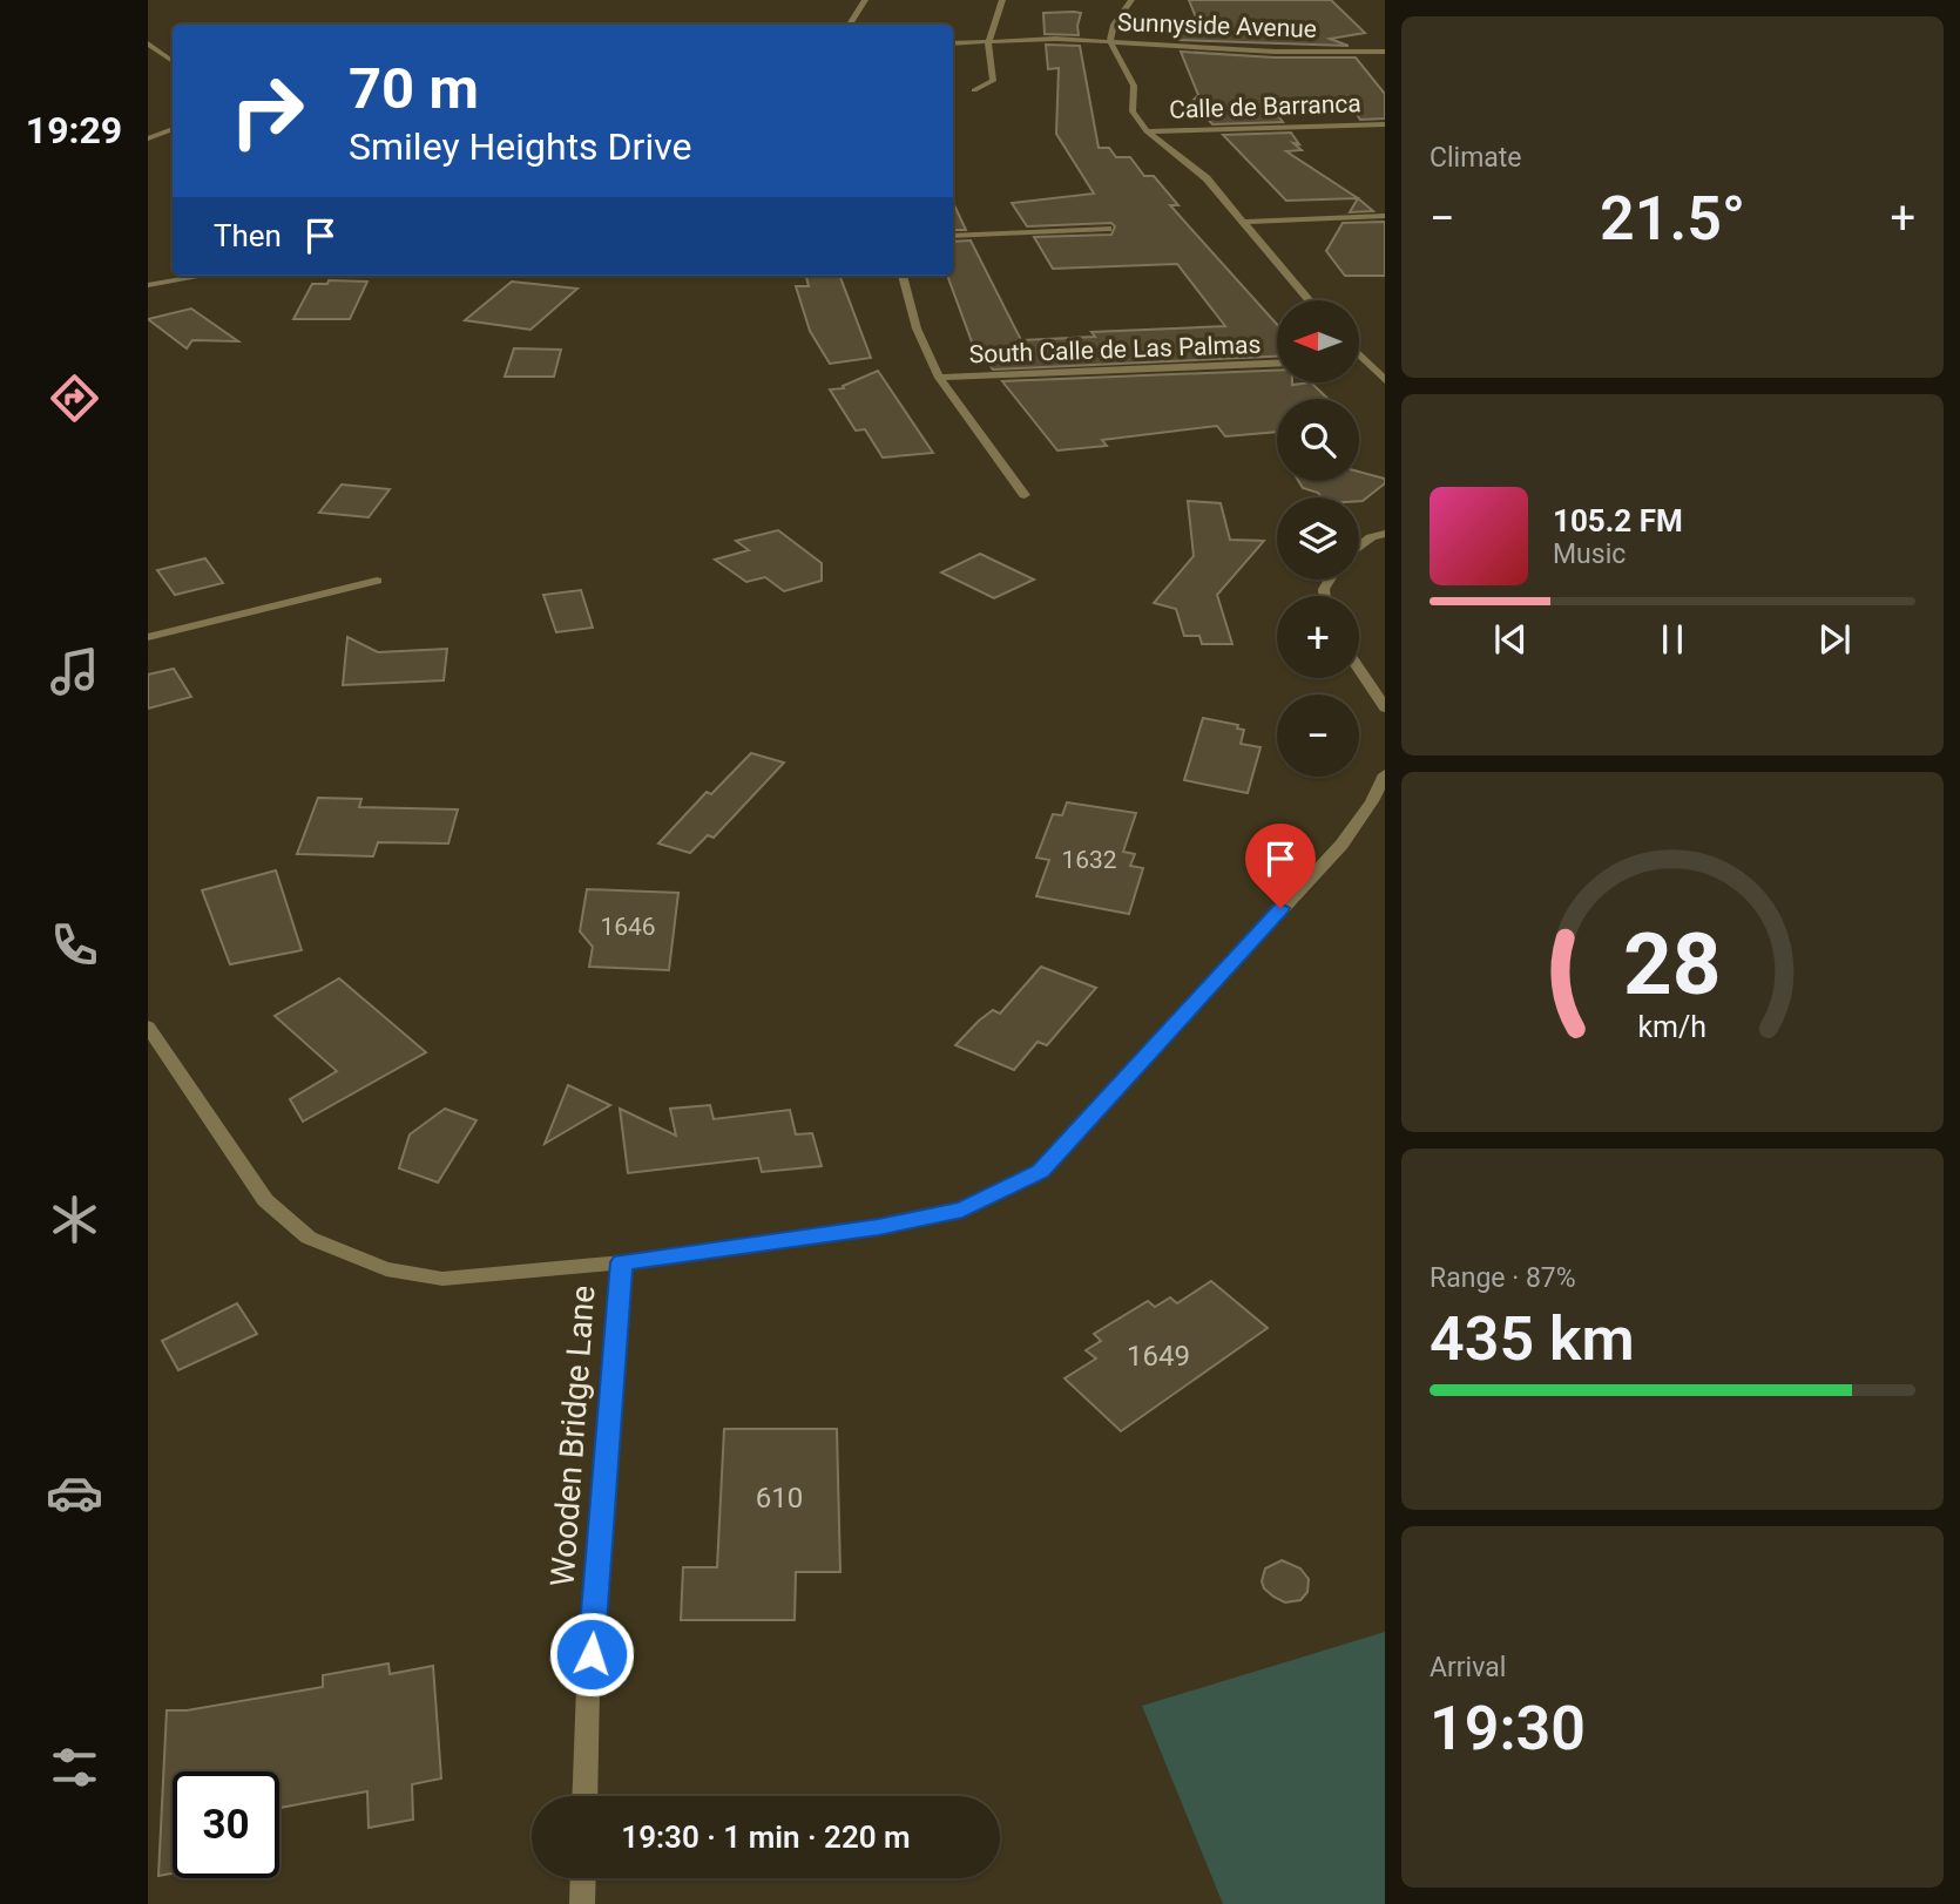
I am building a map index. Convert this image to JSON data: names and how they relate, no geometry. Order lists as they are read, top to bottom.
{
  "streets": {
    "street": [
      "Sunnyside Avenue",
      "Calle de Barranca",
      "South Calle de Las Palmas",
      "Wooden Bridge Lane"
    ]
  },
  "house_numbers": [
    "1632",
    "1646",
    "1649",
    "610"
  ],
  "north": "left",
  "page": {
    "tabs": "19:29",
    "tile": [
      "Climate",
      ["Range · 87%", "435 km"],
      ["Arrival", "19:30"]
    ],
    "turn": ["70 m", "Smiley Heights Drive"],
    "heat": ["−", "21.5°", "+"],
    "then": "Then",
    "map_buttons": ["+", "−"],
    "song": ["105.2 FM", "Music"],
    "limit": "30",
    "trip": "19:30 · 1 min · 220 m",
    "gauge": ["28", "km/h"]
  }
}
